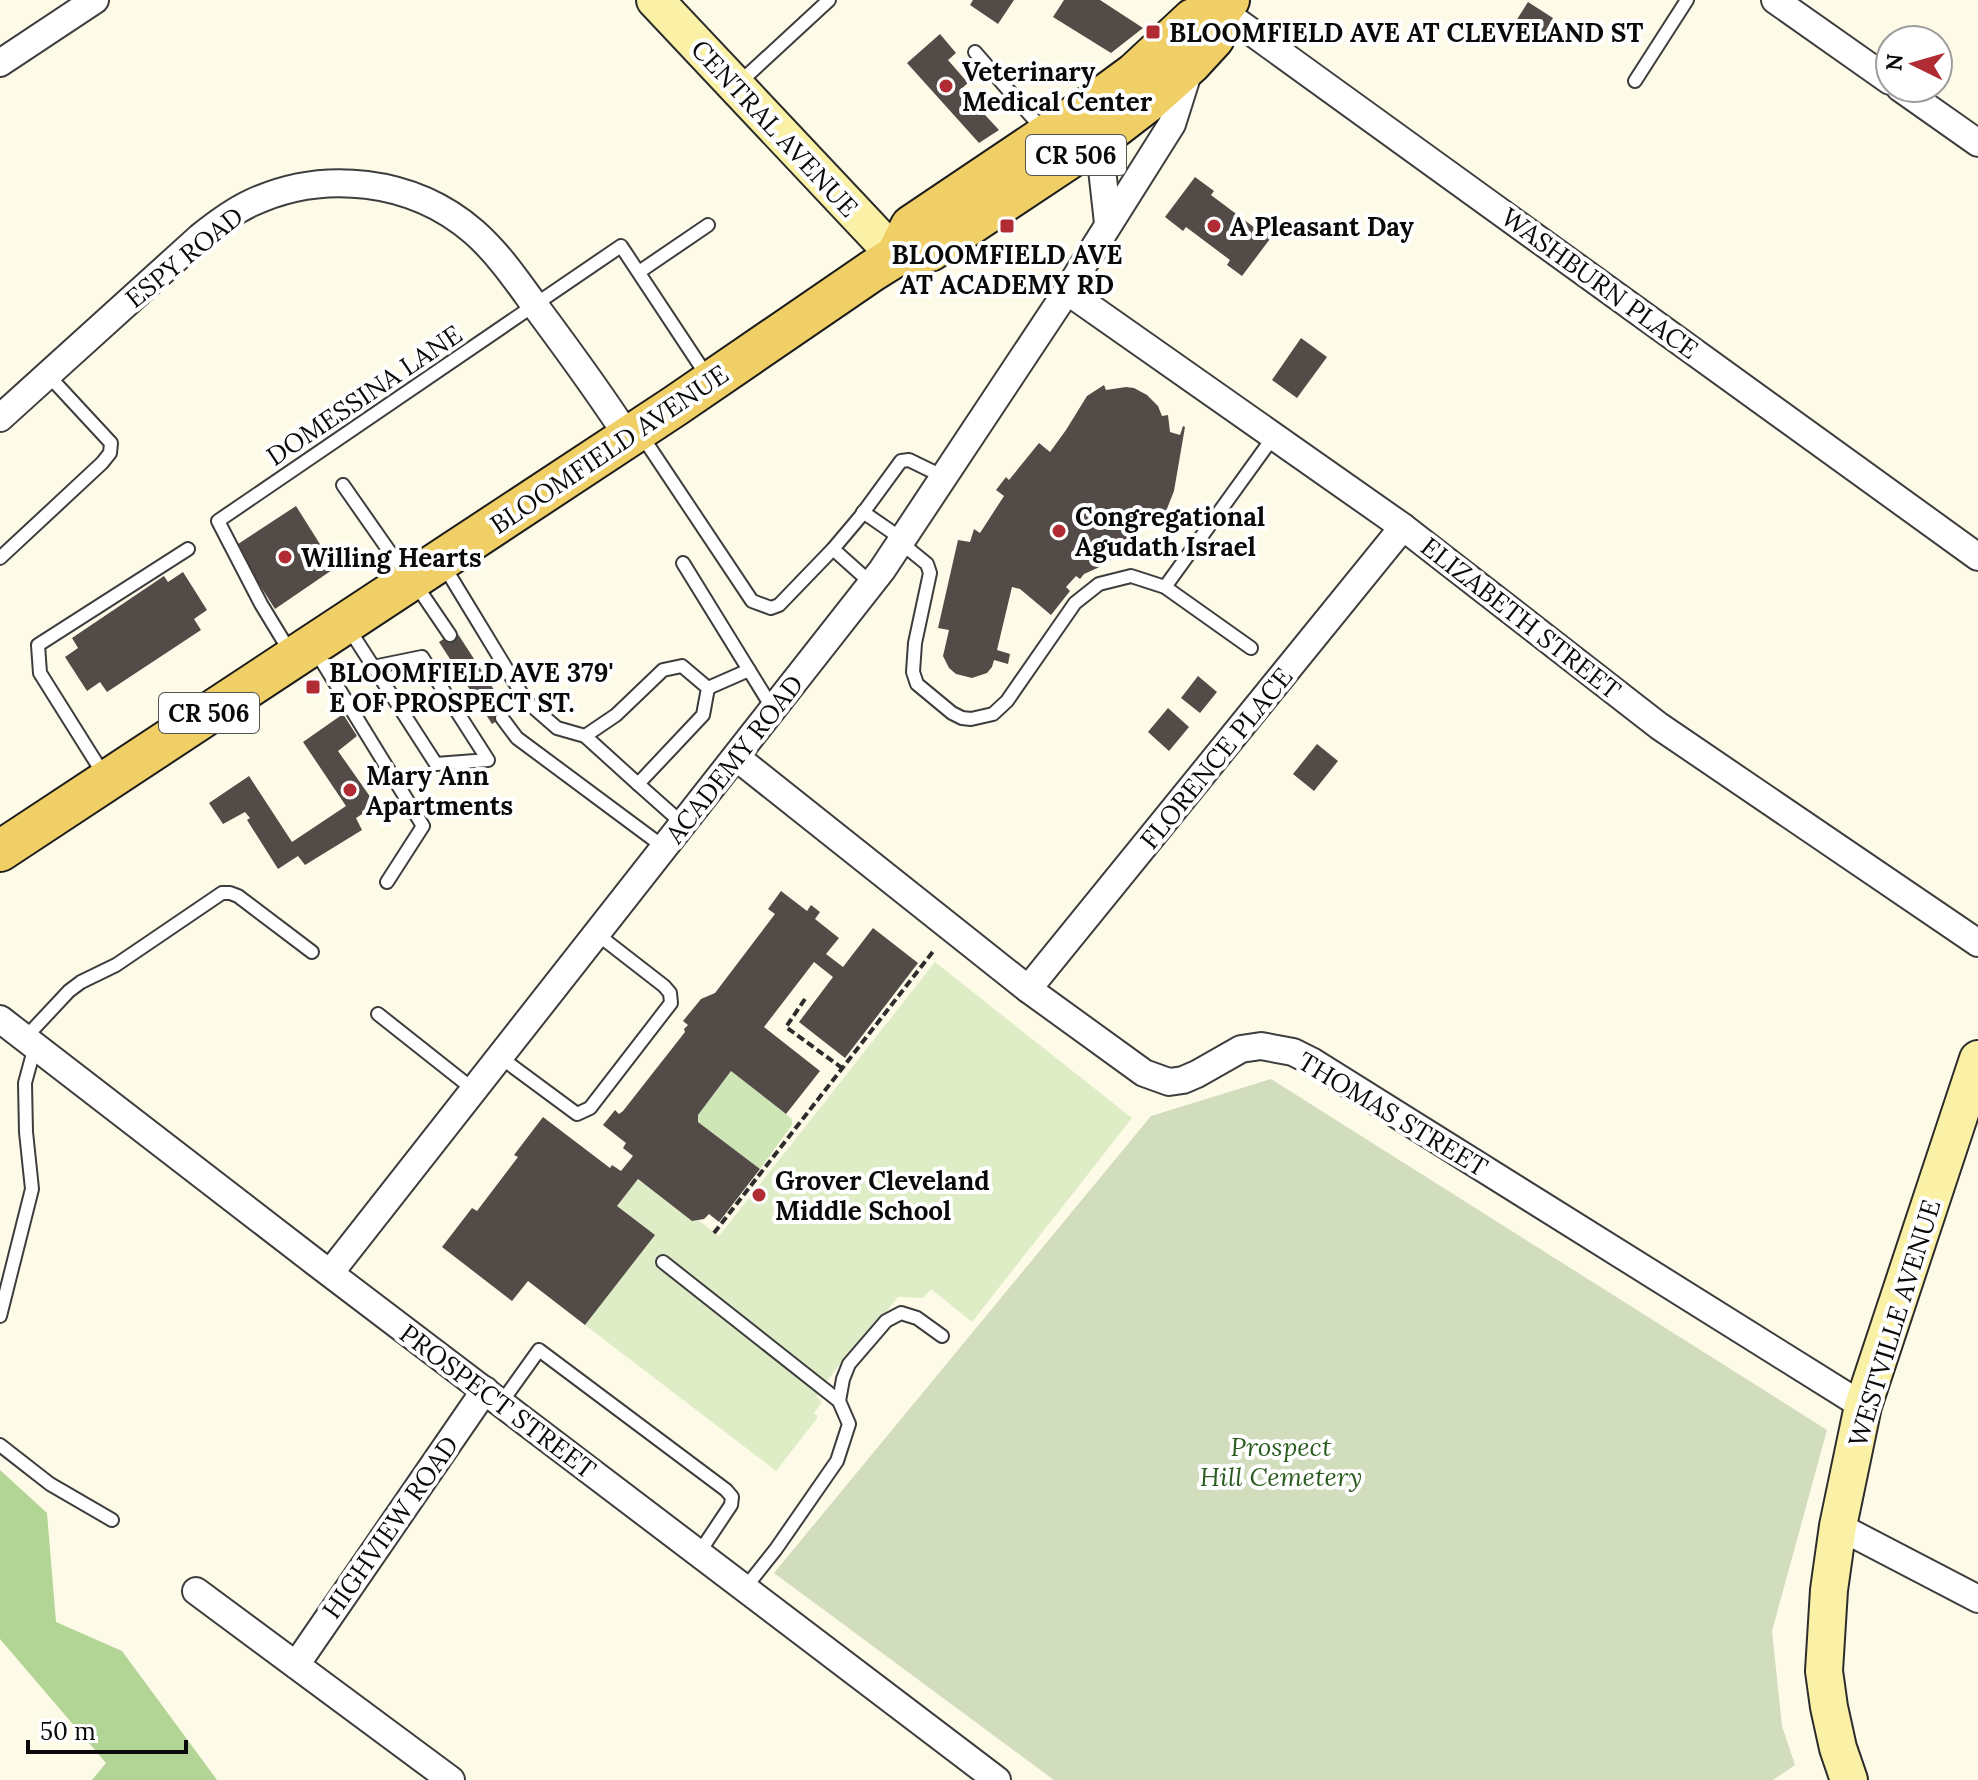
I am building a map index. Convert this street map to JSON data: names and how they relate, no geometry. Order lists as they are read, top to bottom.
{
  "streets": {
    "main road": ["CR 506", "BLOOMFIELD AVENUE"],
    "street": [
      "CENTRAL AVENUE",
      "ESPY ROAD",
      "WASHBURN PLACE",
      "ELIZABETH STREET",
      "FLORENCE PLACE",
      "ACADEMY ROAD",
      "THOMAS STREET",
      "WESTVILLE AVENUE",
      "PROSPECT STREET",
      "HIGHVIEW ROAD"
    ],
    "lane": ["DOMESSINA LANE"]
  },
  "crossings": [
    ["CENTRAL AVENUE", "BLOOMFIELD AVENUE"],
    ["ESPY ROAD", "DOMESSINA LANE"],
    ["ESPY ROAD", "BLOOMFIELD AVENUE"],
    ["WASHBURN PLACE", "BLOOMFIELD AVENUE"],
    ["DOMESSINA LANE", "BLOOMFIELD AVENUE"],
    ["BLOOMFIELD AVENUE", "ACADEMY ROAD"],
    ["ELIZABETH STREET", "FLORENCE PLACE"],
    ["ELIZABETH STREET", "ACADEMY ROAD"],
    ["FLORENCE PLACE", "THOMAS STREET"],
    ["ACADEMY ROAD", "THOMAS STREET"],
    ["ACADEMY ROAD", "PROSPECT STREET"],
    ["THOMAS STREET", "WESTVILLE AVENUE"],
    ["PROSPECT STREET", "HIGHVIEW ROAD"]
  ],
  "parks": ["Prospect Hill Cemetery"],
  "places": {
    "transit": ["BLOOMFIELD AVE AT CLEVELAND ST", "BLOOMFIELD AVE AT ACADEMY RD", "BLOOMFIELD AVE 379' E OF PROSPECT ST."],
    "other": [
      "Veterinary Medical Center",
      "A Pleasant Day",
      "Congregational Agudath Israel",
      "Willing Hearts",
      "Mary Ann Apartments",
      "Grover Cleveland Middle School"
    ]
  },
  "scale_bar": "50 m",
  "north": "left"
}
